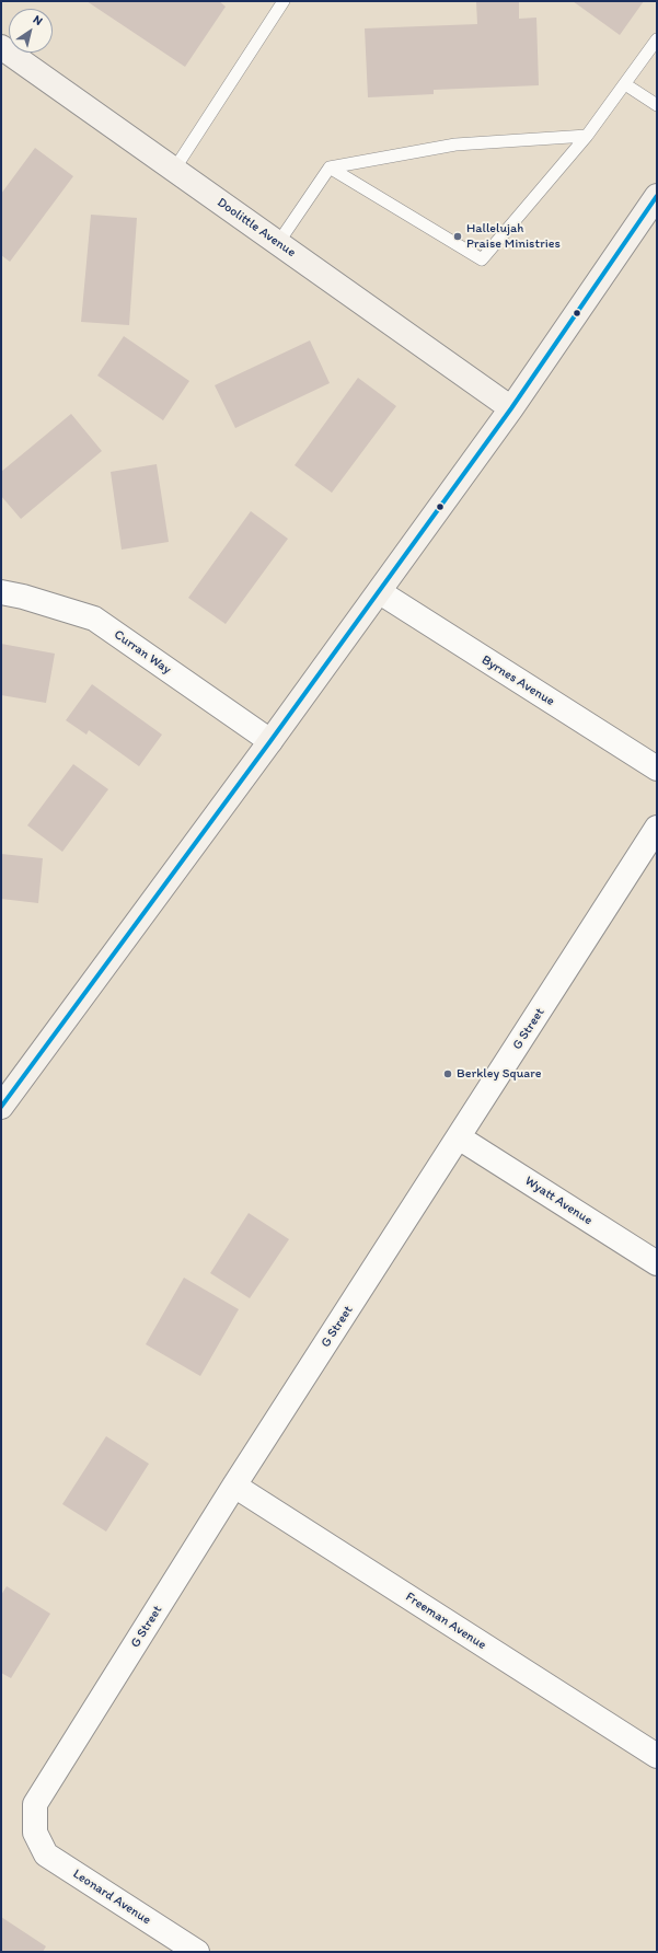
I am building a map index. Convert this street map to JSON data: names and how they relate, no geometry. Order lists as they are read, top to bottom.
{
  "streets": {
    "street": [
      "Doolittle Avenue",
      "Curran Way",
      "Byrnes Avenue",
      "G Street",
      "Wyatt Avenue",
      "Freeman Avenue",
      "Leonard Avenue"
    ]
  },
  "crossings": [
    ["G Street", "Wyatt Avenue"],
    ["G Street", "Freeman Avenue"],
    ["G Street", "Leonard Avenue"]
  ],
  "places": ["Hallelujah Praise Ministries", "Berkley Square"],
  "north": "top right"
}
